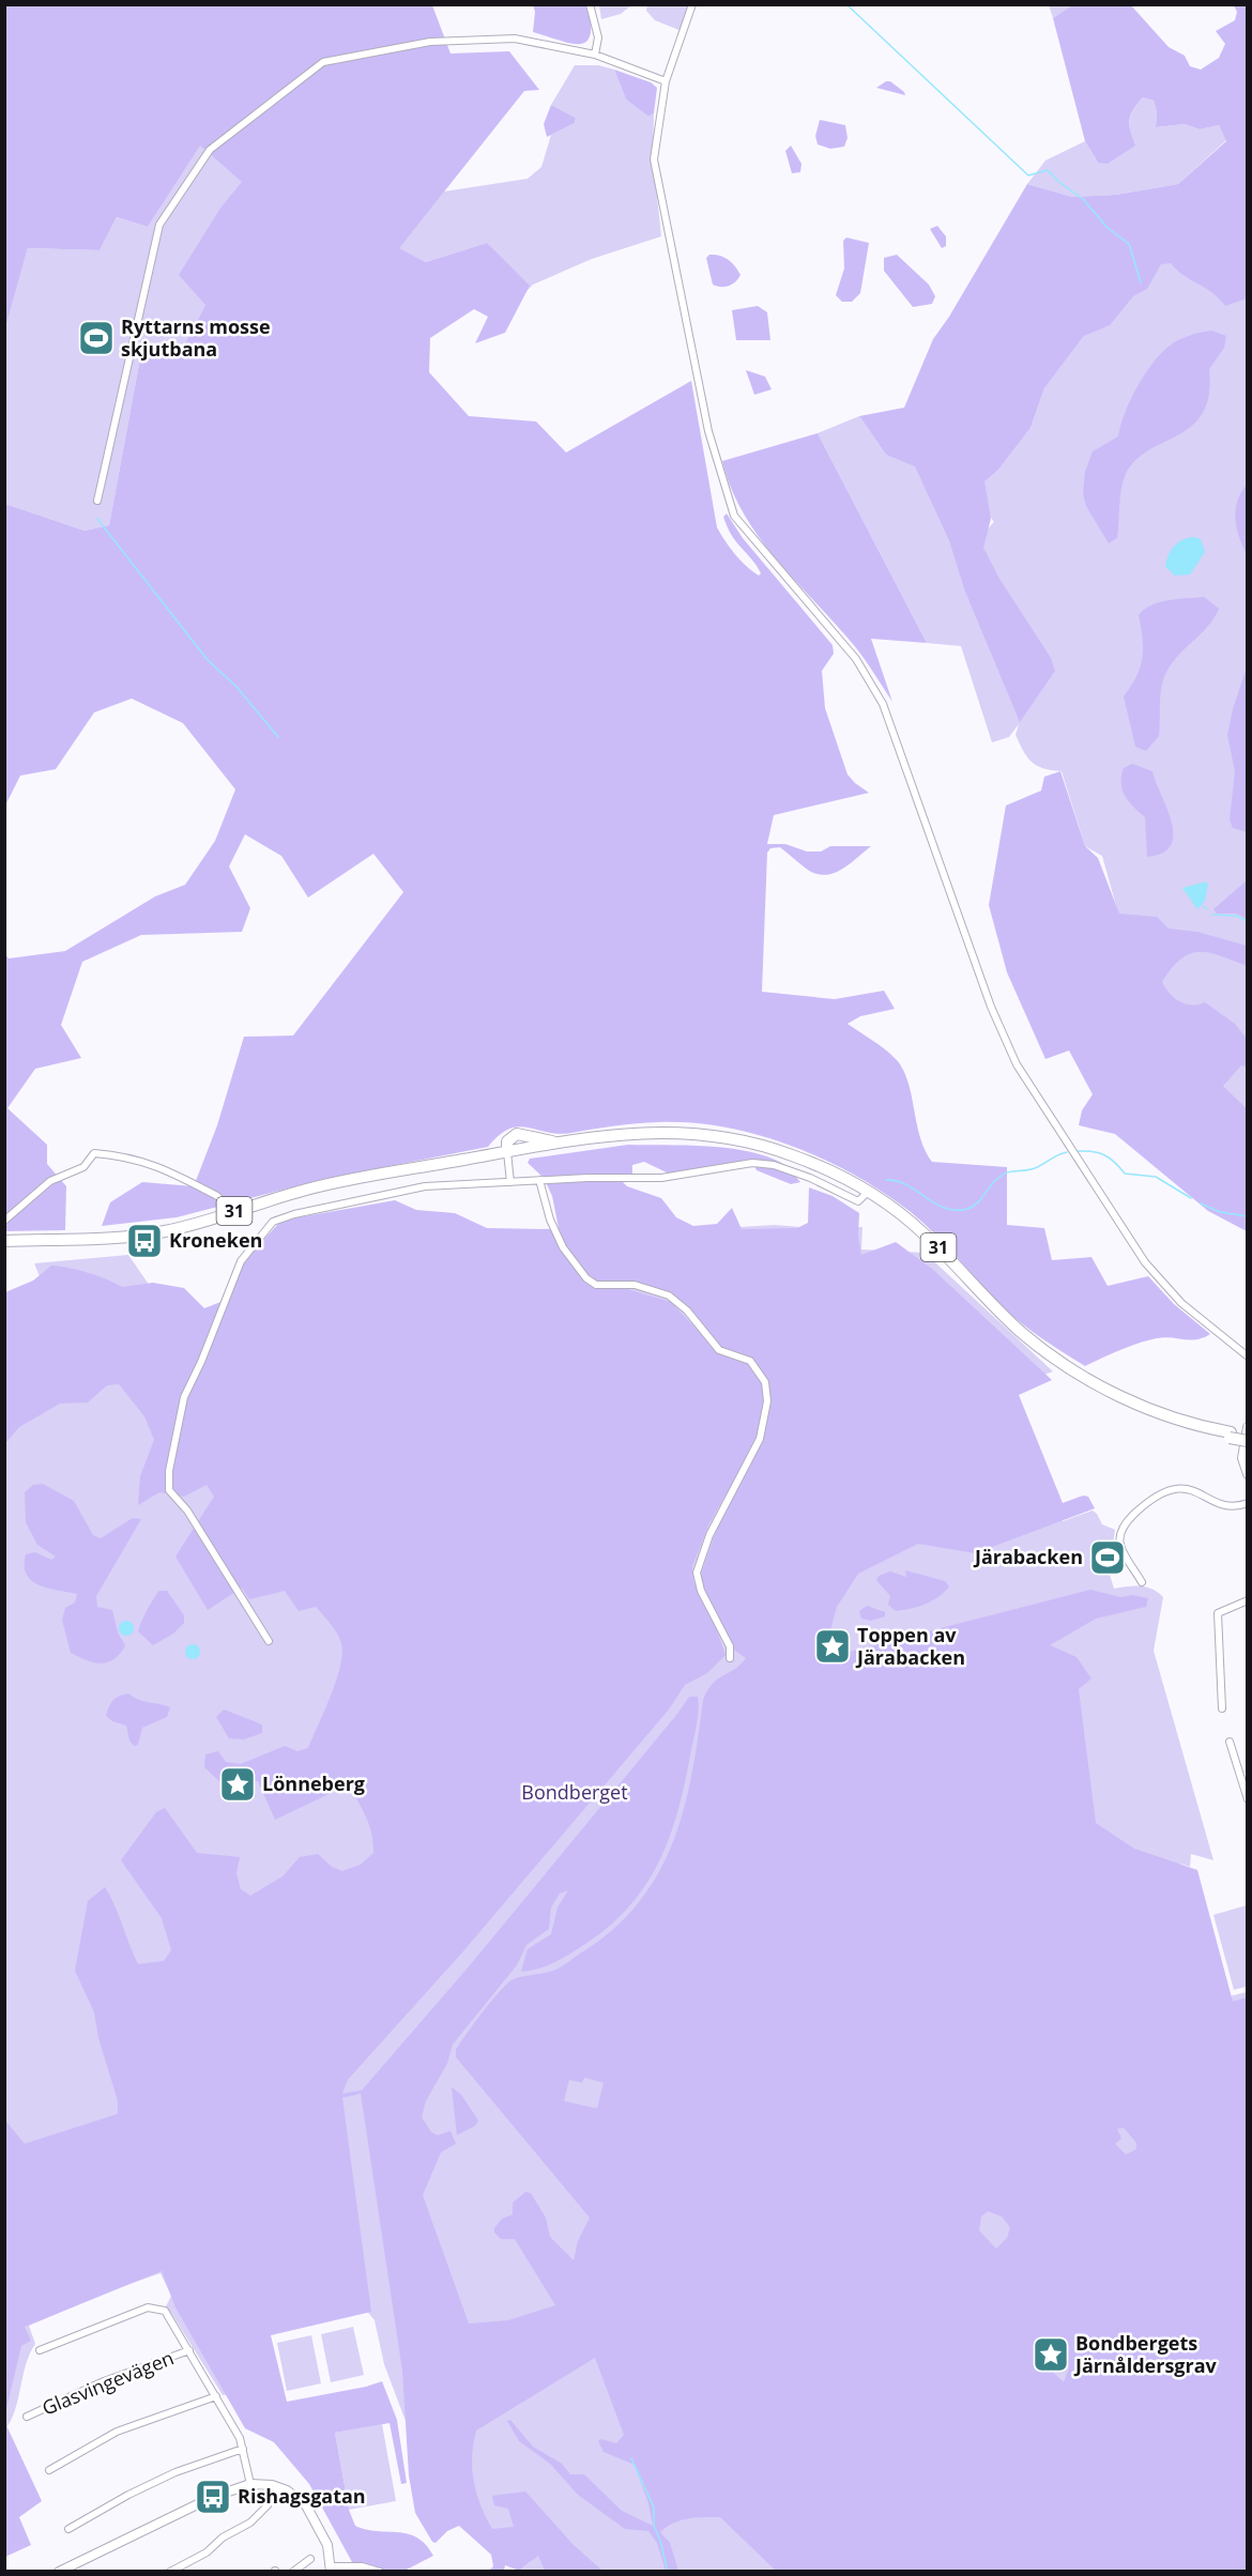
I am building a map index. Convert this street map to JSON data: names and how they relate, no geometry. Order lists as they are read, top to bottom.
{
  "streets": {
    "highway": ["31"],
    "street": ["Glasvingevägen"]
  },
  "parks": ["Bondberget"],
  "places": {
    "sports": ["Ryttarns mosse skjutbana", "Järabacken"],
    "bus stop": ["Kroneken", "Rishagsgatan"],
    "place": ["Toppen av Järabacken", "Lönneberg", "Bondbergets Järnåldersgrav"]
  }
}
